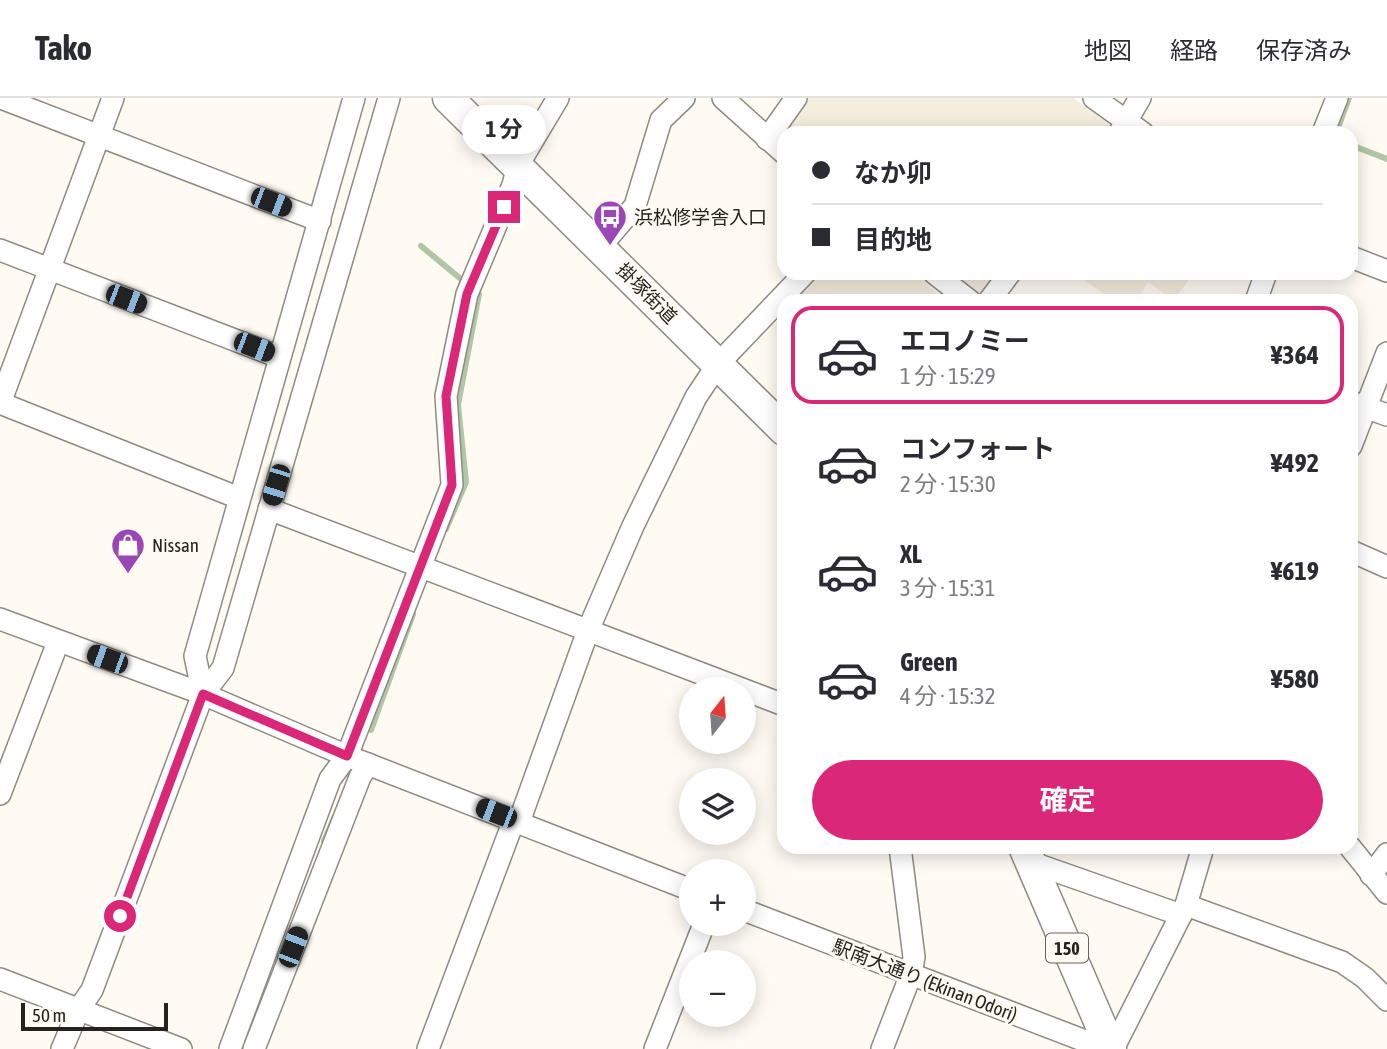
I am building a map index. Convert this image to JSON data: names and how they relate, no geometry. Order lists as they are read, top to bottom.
{
  "streets": {
    "highway": ["掛塚街道", "150"],
    "street": ["駅南大通り (Ekinan Odori)"]
  },
  "crossings": [
    ["150", "駅南大通り (Ekinan Odori)"]
  ],
  "places": {
    "bus stop": ["浜松修学舎入口"],
    "shop": ["Nissan"]
  },
  "scale_bar": "50 m",
  "north": "top",
  "page": {
    "header": "Tako",
    "nav": ["地図", "経路", "保存済み"],
    "bubble": "1 分",
    "banner": ["なか卯", "目的地"],
    "list": [
      {
        "name": "エコノミー",
        "note": "1 分 · 15:29",
        "value": "¥364"
      },
      {
        "name": "コンフォート",
        "note": "2 分 · 15:30",
        "value": "¥492"
      },
      {
        "name": "XL",
        "note": "3 分 · 15:31",
        "value": "¥619"
      },
      {
        "name": "Green",
        "note": "4 分 · 15:32",
        "value": "¥580"
      }
    ],
    "map_buttons": ["+", "−"],
    "buttons": "確定",
    "scale": "50 m"
  }
}
